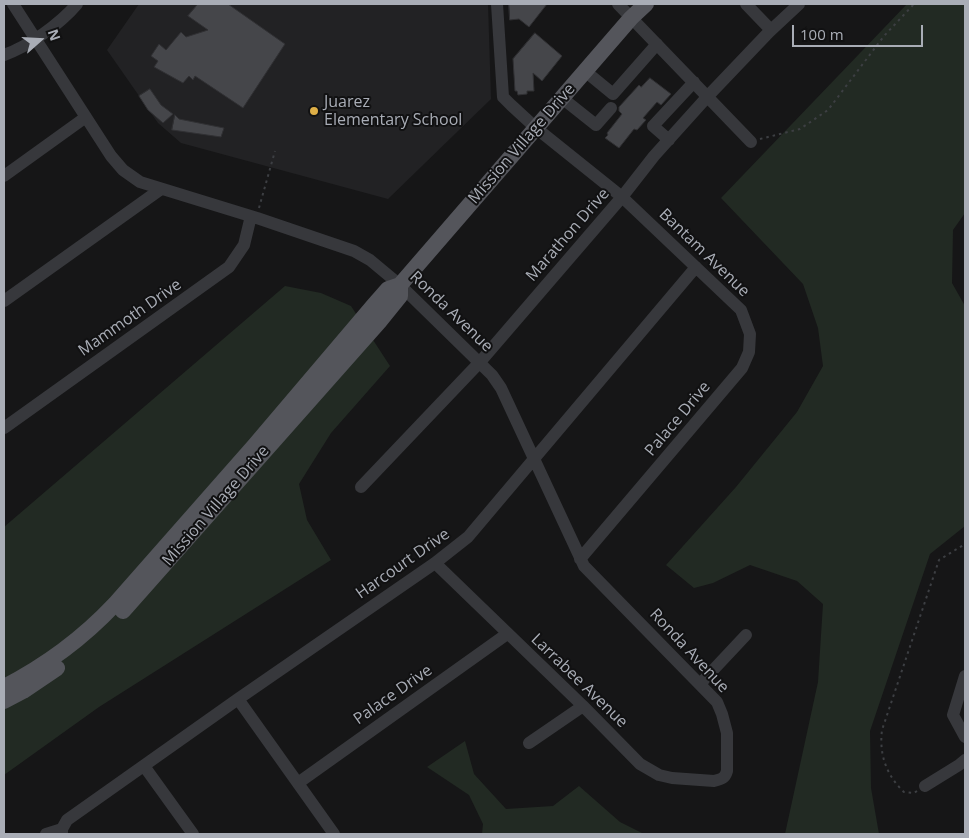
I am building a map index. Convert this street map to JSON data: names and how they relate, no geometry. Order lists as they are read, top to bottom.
{
  "streets": {
    "main road": ["Mission Village Drive"],
    "street": [
      "Marathon Drive",
      "Bantam Avenue",
      "Ronda Avenue",
      "Mammoth Drive",
      "Palace Drive",
      "Harcourt Drive",
      "Larrabee Avenue"
    ]
  },
  "crossings": [
    ["Mission Village Drive", "Bantam Avenue"],
    ["Mission Village Drive", "Ronda Avenue"],
    ["Marathon Drive", "Bantam Avenue"],
    ["Marathon Drive", "Ronda Avenue"],
    ["Bantam Avenue", "Palace Drive"],
    ["Bantam Avenue", "Harcourt Drive"],
    ["Ronda Avenue", "Mammoth Drive"],
    ["Ronda Avenue", "Palace Drive"],
    ["Ronda Avenue", "Harcourt Drive"],
    ["Ronda Avenue", "Larrabee Avenue"],
    ["Palace Drive", "Larrabee Avenue"],
    ["Harcourt Drive", "Larrabee Avenue"]
  ],
  "places": ["Juarez Elementary School"],
  "scale_bar": "100 m",
  "north": "right"
}
